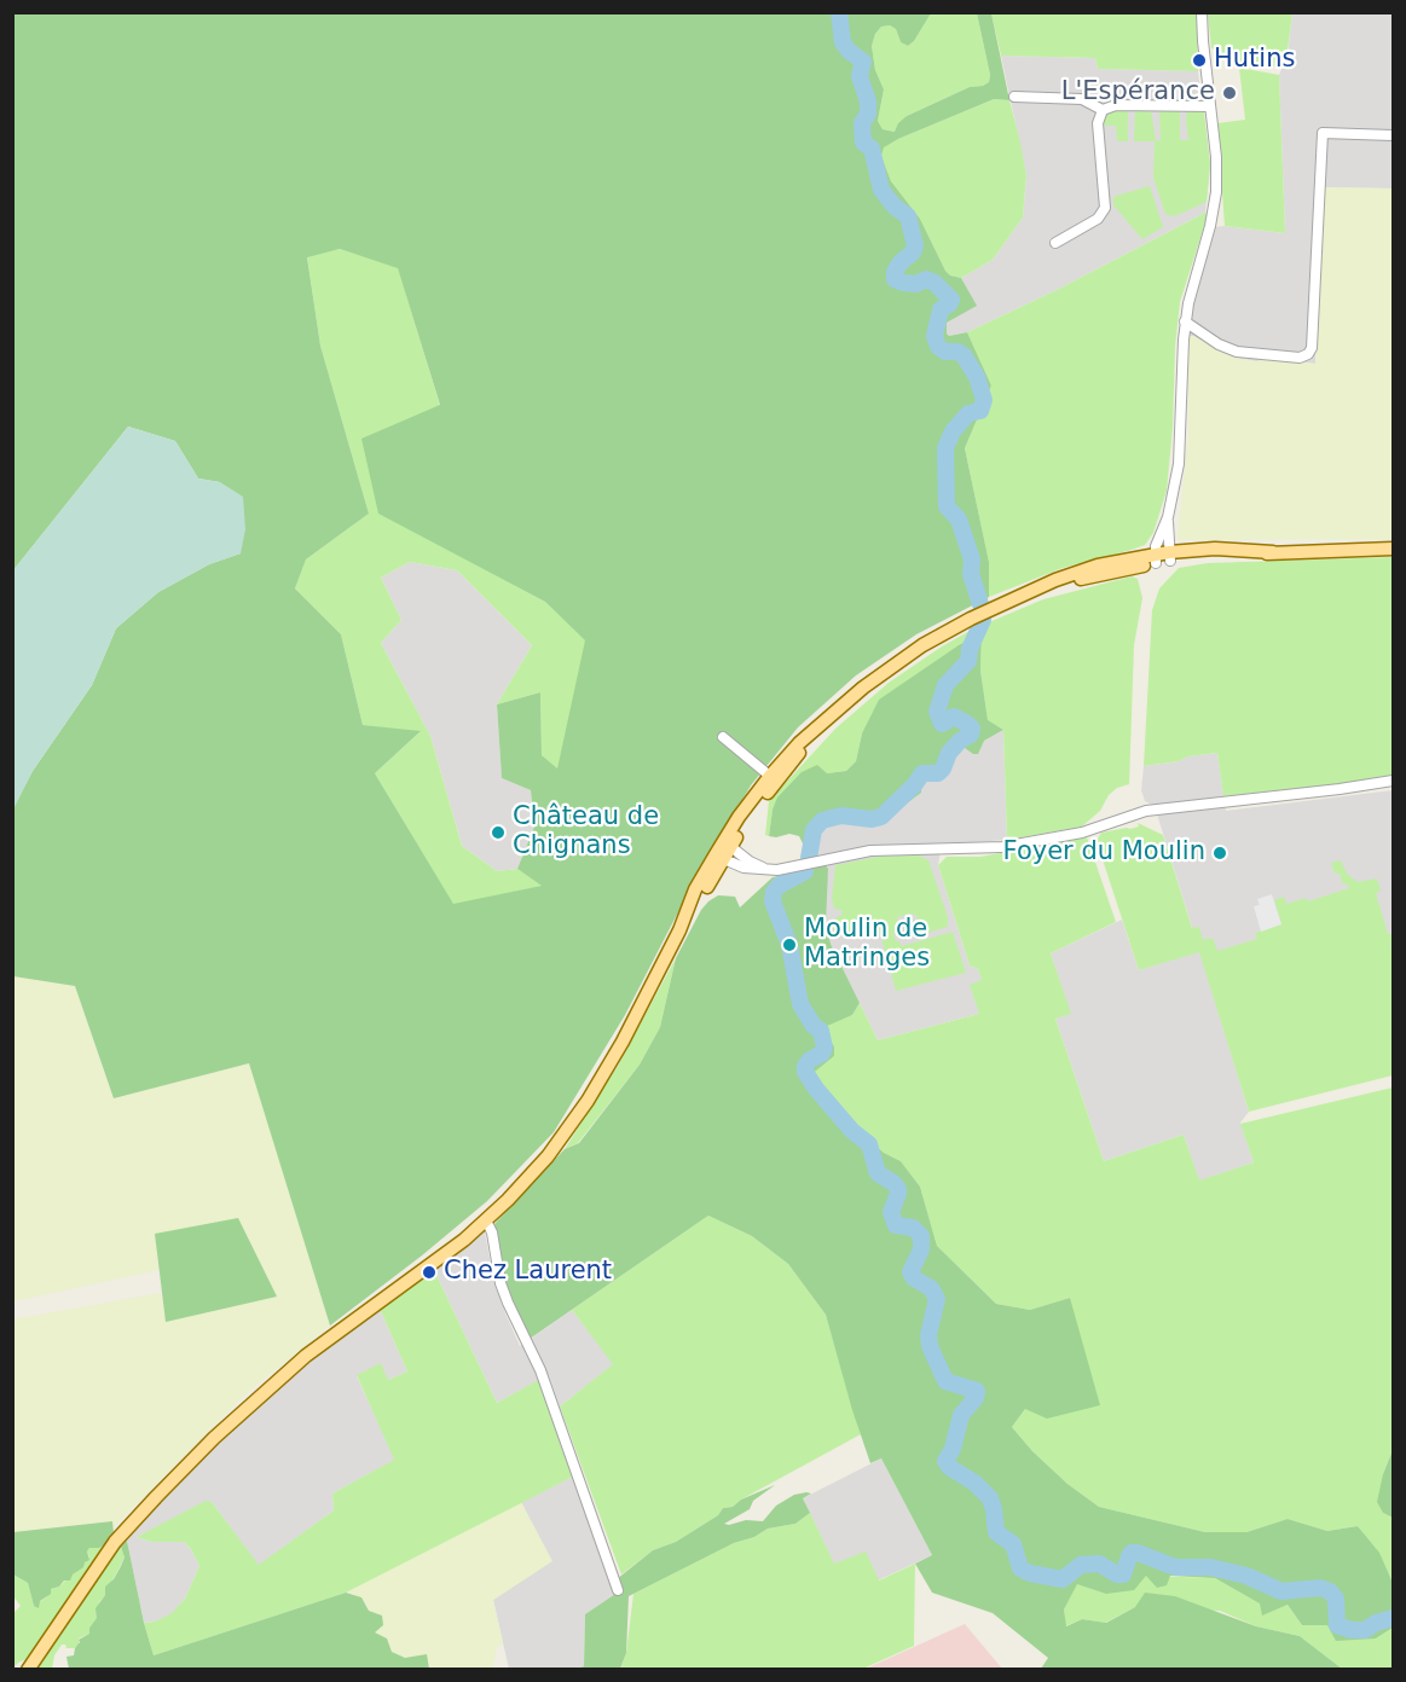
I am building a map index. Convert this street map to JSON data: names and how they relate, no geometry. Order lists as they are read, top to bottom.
{
  "places": [
    "Hutins",
    "L'Espérance",
    "Château de Chignans",
    "Foyer du Moulin",
    "Moulin de Matringes",
    "Chez Laurent"
  ]
}
